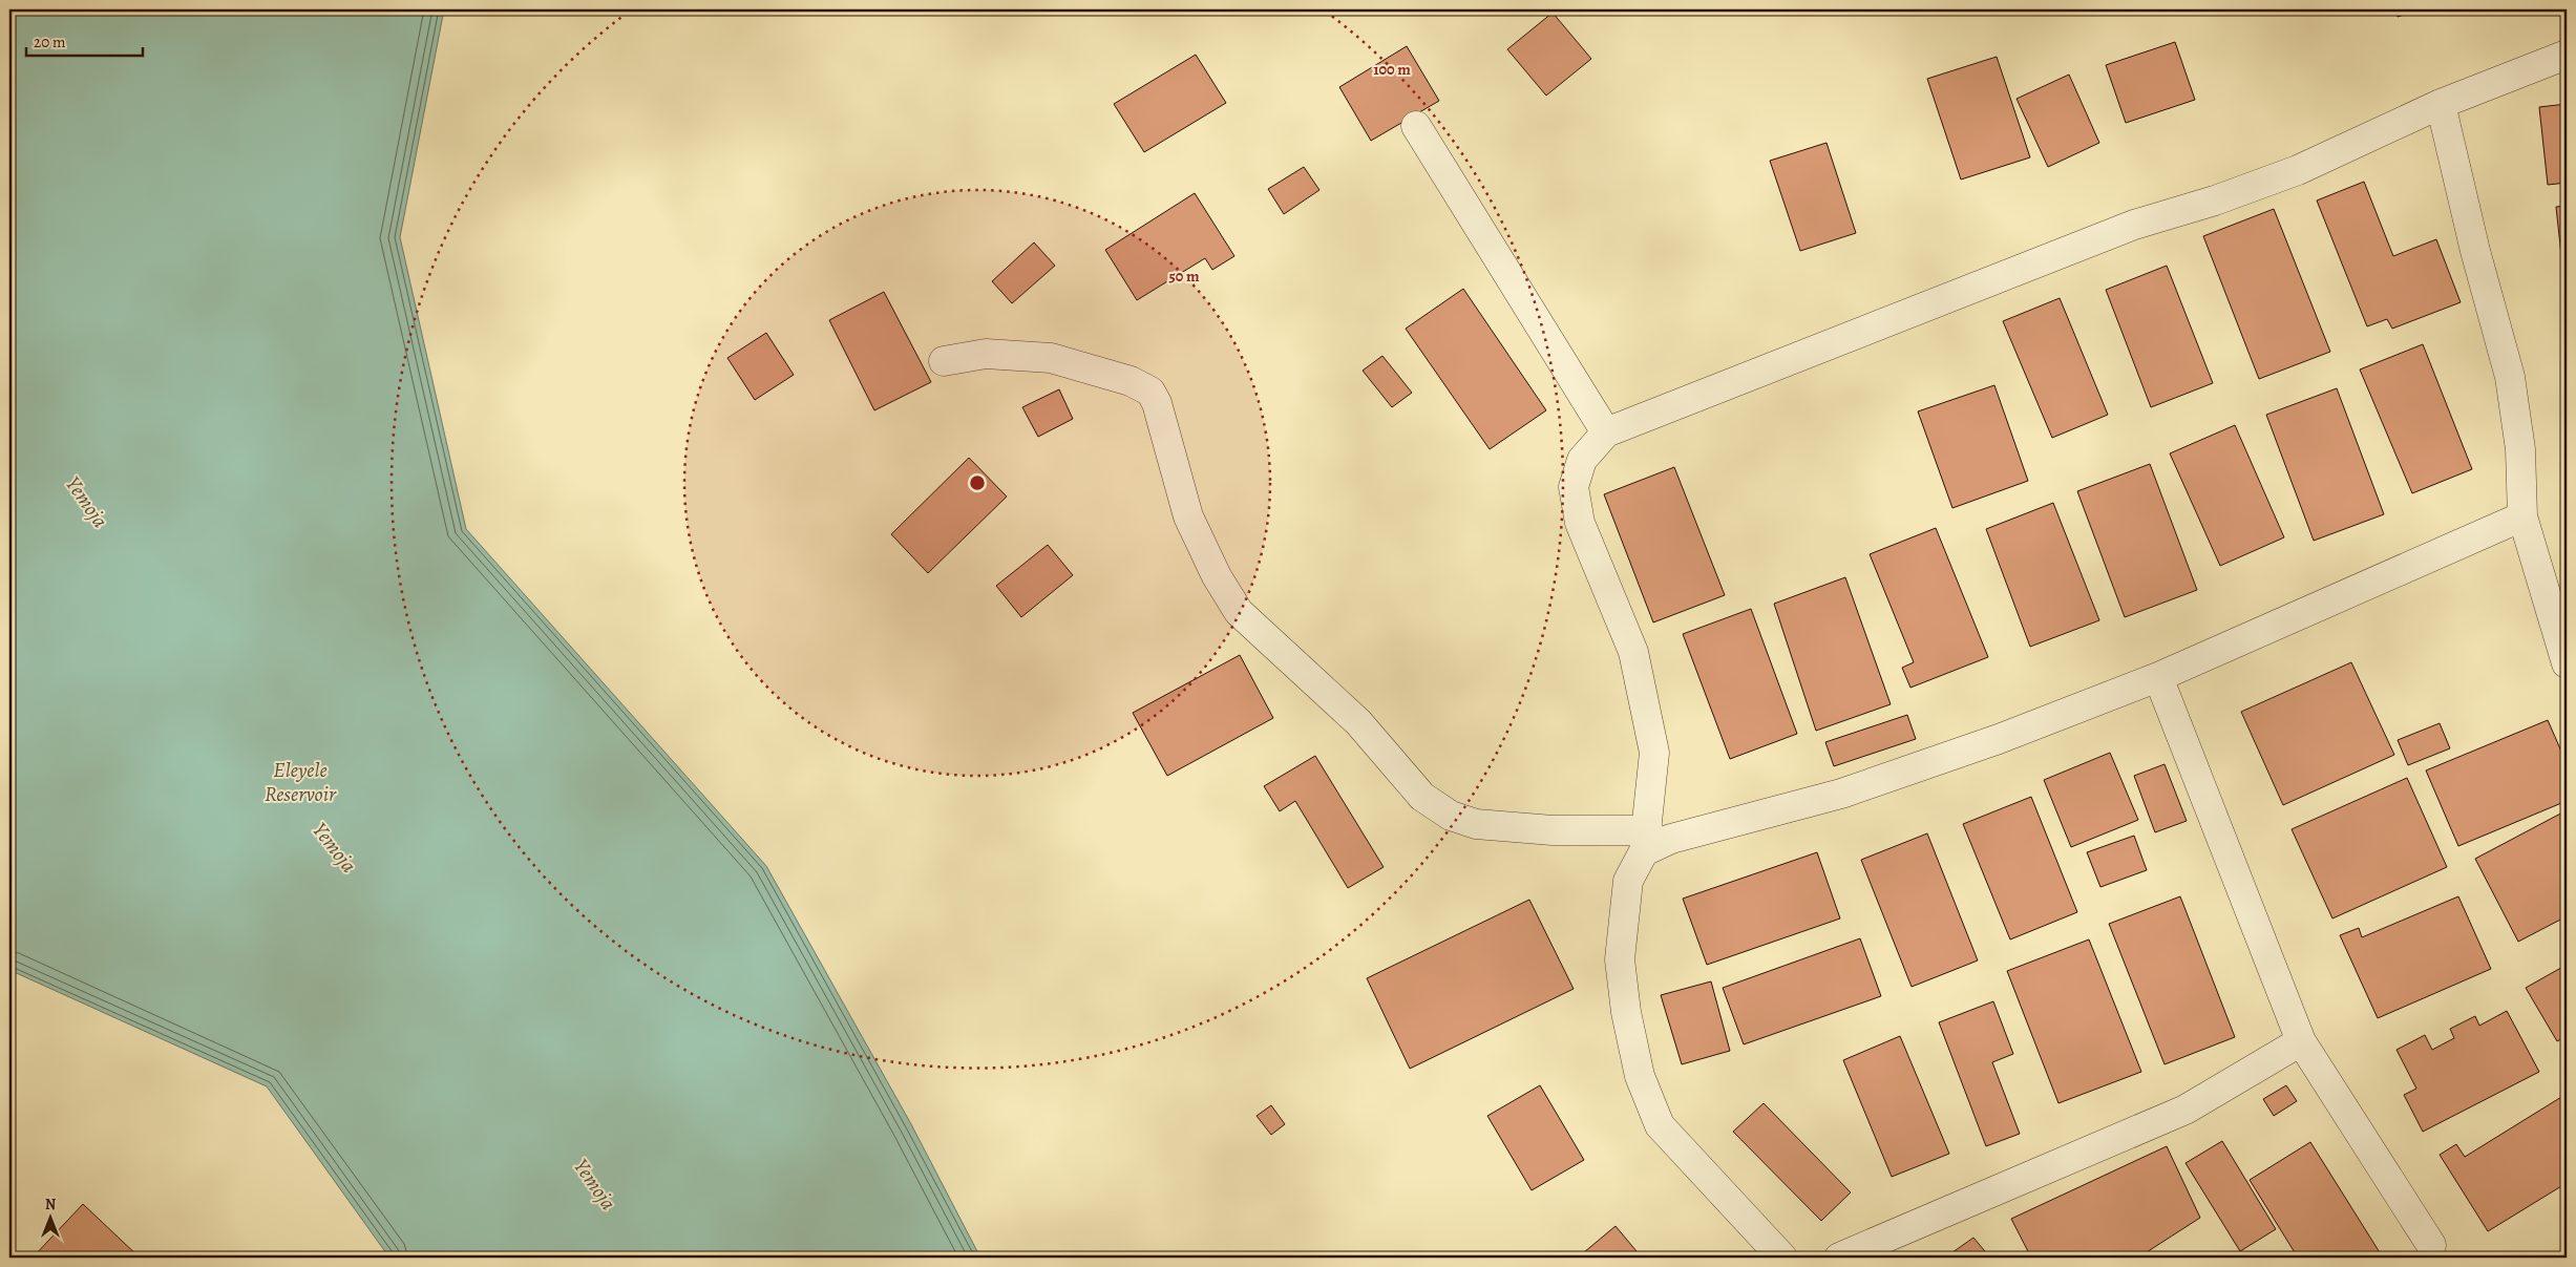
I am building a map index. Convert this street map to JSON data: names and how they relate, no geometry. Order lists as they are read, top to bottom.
{
  "water": ["Yemoja", "Eleyele Reservoir"],
  "scale_bar": "20 m",
  "north": "top",
  "rings": ["100 m", "50 m"]
}
